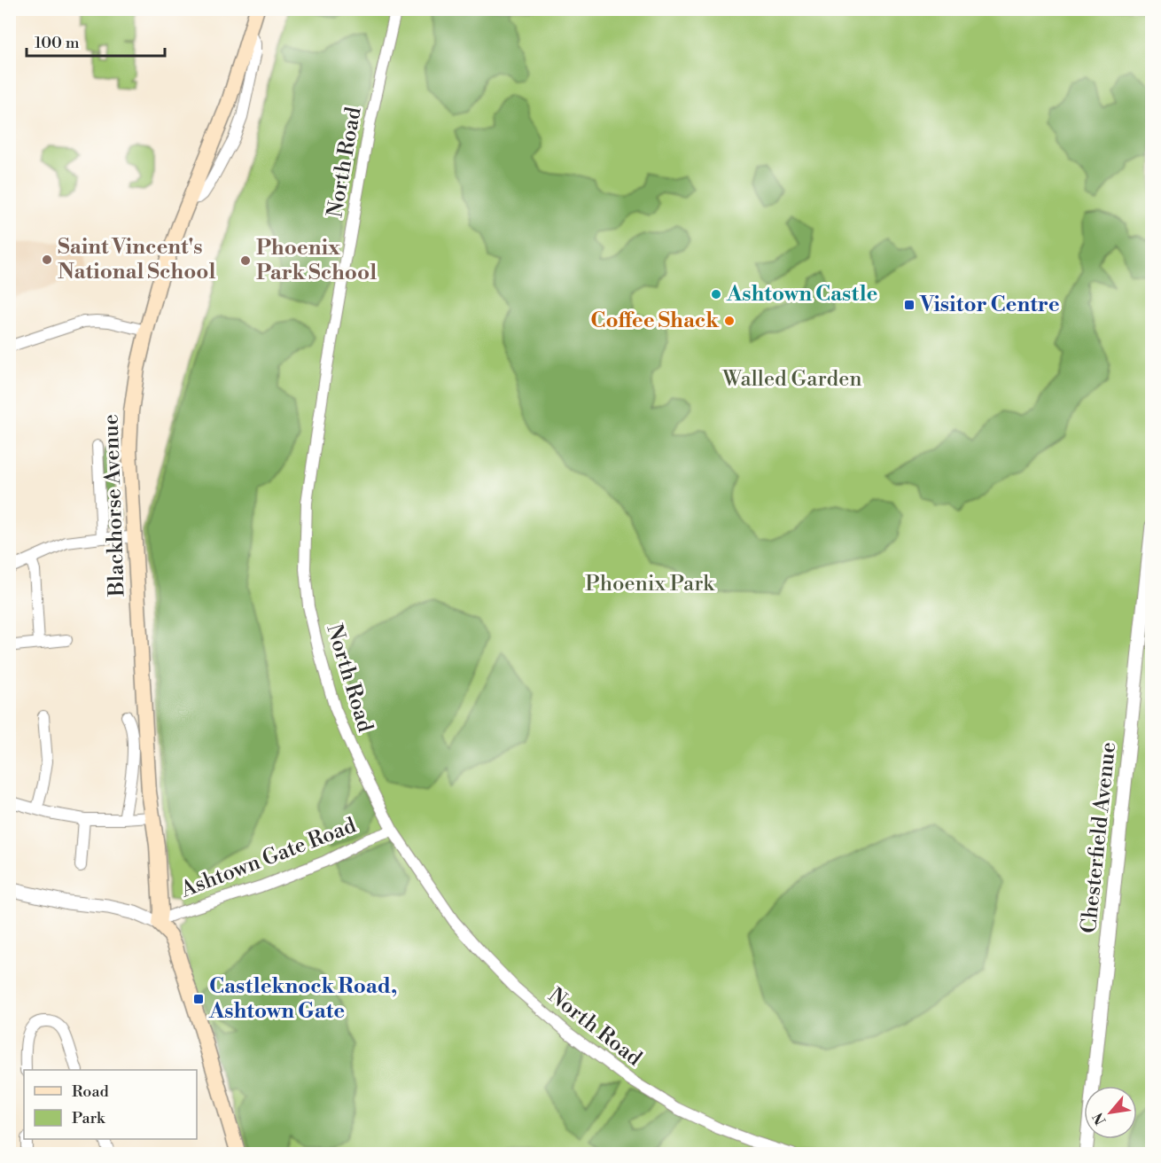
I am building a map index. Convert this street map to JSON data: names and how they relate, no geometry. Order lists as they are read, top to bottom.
{
  "streets": {
    "main road": ["Blackhorse Avenue"],
    "street": ["North Road", "Chesterfield Avenue", "Ashtown Gate Road"]
  },
  "crossings": [
    ["North Road", "Ashtown Gate Road"],
    ["Blackhorse Avenue", "Ashtown Gate Road"]
  ],
  "parks": ["Walled Garden", "Phoenix Park"],
  "places": {
    "other": [
      "Saint Vincent's National School",
      "Phoenix Park School",
      "Ashtown Castle",
      "Coffee Shack"
    ],
    "transit": ["Visitor Centre", "Castleknock Road, Ashtown Gate"]
  },
  "legend": ["Road", "Park"],
  "scale_bar": "100 m",
  "north": "bottom left"
}
